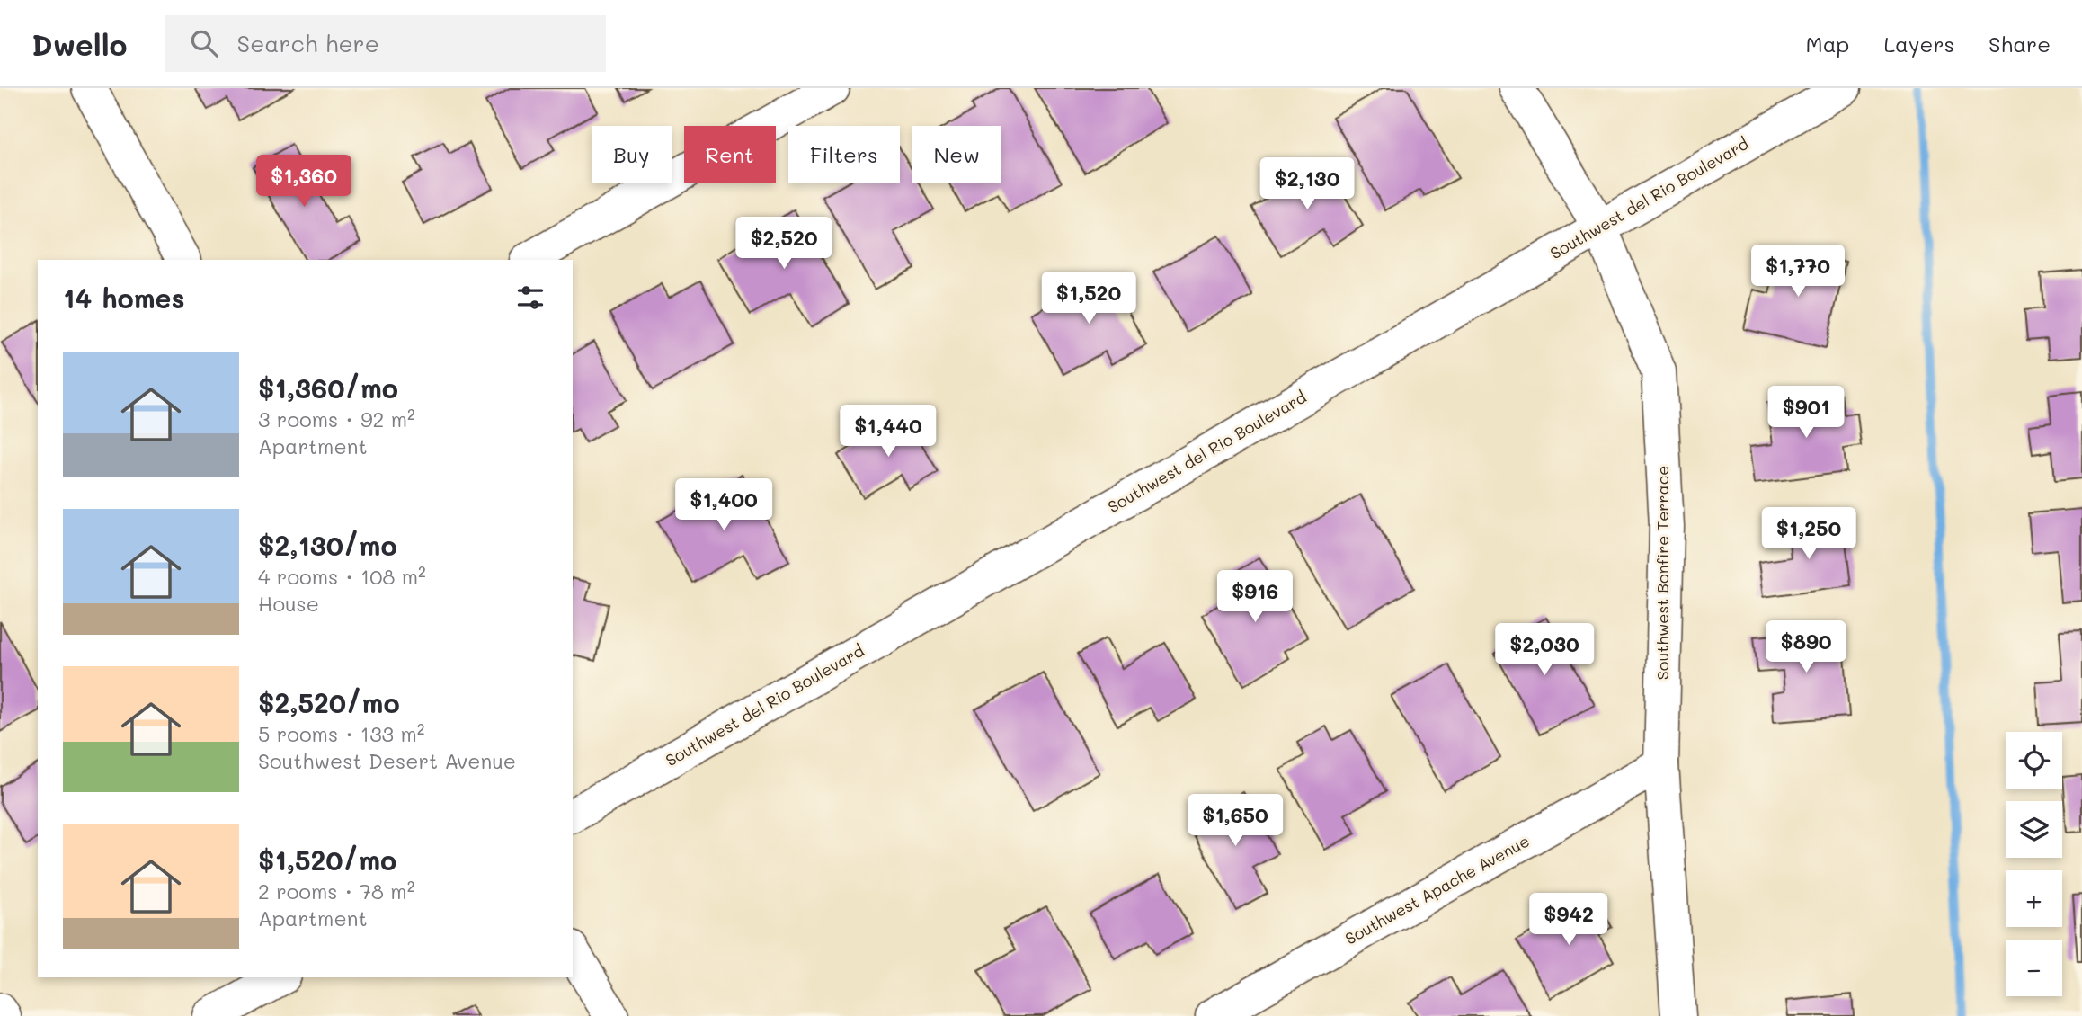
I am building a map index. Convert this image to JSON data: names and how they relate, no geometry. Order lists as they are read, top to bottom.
{
  "streets": {
    "street": ["Southwest del Rio Boulevard", "Southwest Bonfire Terrace", "Southwest Apache Avenue"]
  },
  "crossings": [
    ["Southwest del Rio Boulevard", "Southwest Bonfire Terrace"],
    ["Southwest Bonfire Terrace", "Southwest Apache Avenue"]
  ],
  "page": {
    "header": "Dwello",
    "search": "Search here",
    "nav": ["Map", "Layers", "Share"],
    "chip": [
      "Buy",
      "Rent",
      "Filters",
      "New"
    ],
    "price": [
      "$1,360",
      "$2,130",
      "$2,520",
      "$1,770",
      "$1,520",
      "$901",
      "$1,440",
      "$1,400",
      "$1,250",
      "$916",
      "$890",
      "$2,030",
      "$1,650",
      "$942"
    ],
    "heading": "14 homes",
    "list": [
      {
        "name": "$1,360/mo",
        "note": "3 rooms · 92 m² · Apartment"
      },
      {
        "name": "$2,130/mo",
        "note": "4 rooms · 108 m² · House"
      },
      {
        "name": "$2,520/mo",
        "note": "5 rooms · 133 m² · Southwest Desert Avenue"
      },
      {
        "name": "$1,520/mo",
        "note": "2 rooms · 78 m² · Apartment"
      }
    ],
    "map_buttons": ["+", "−"]
  }
}
